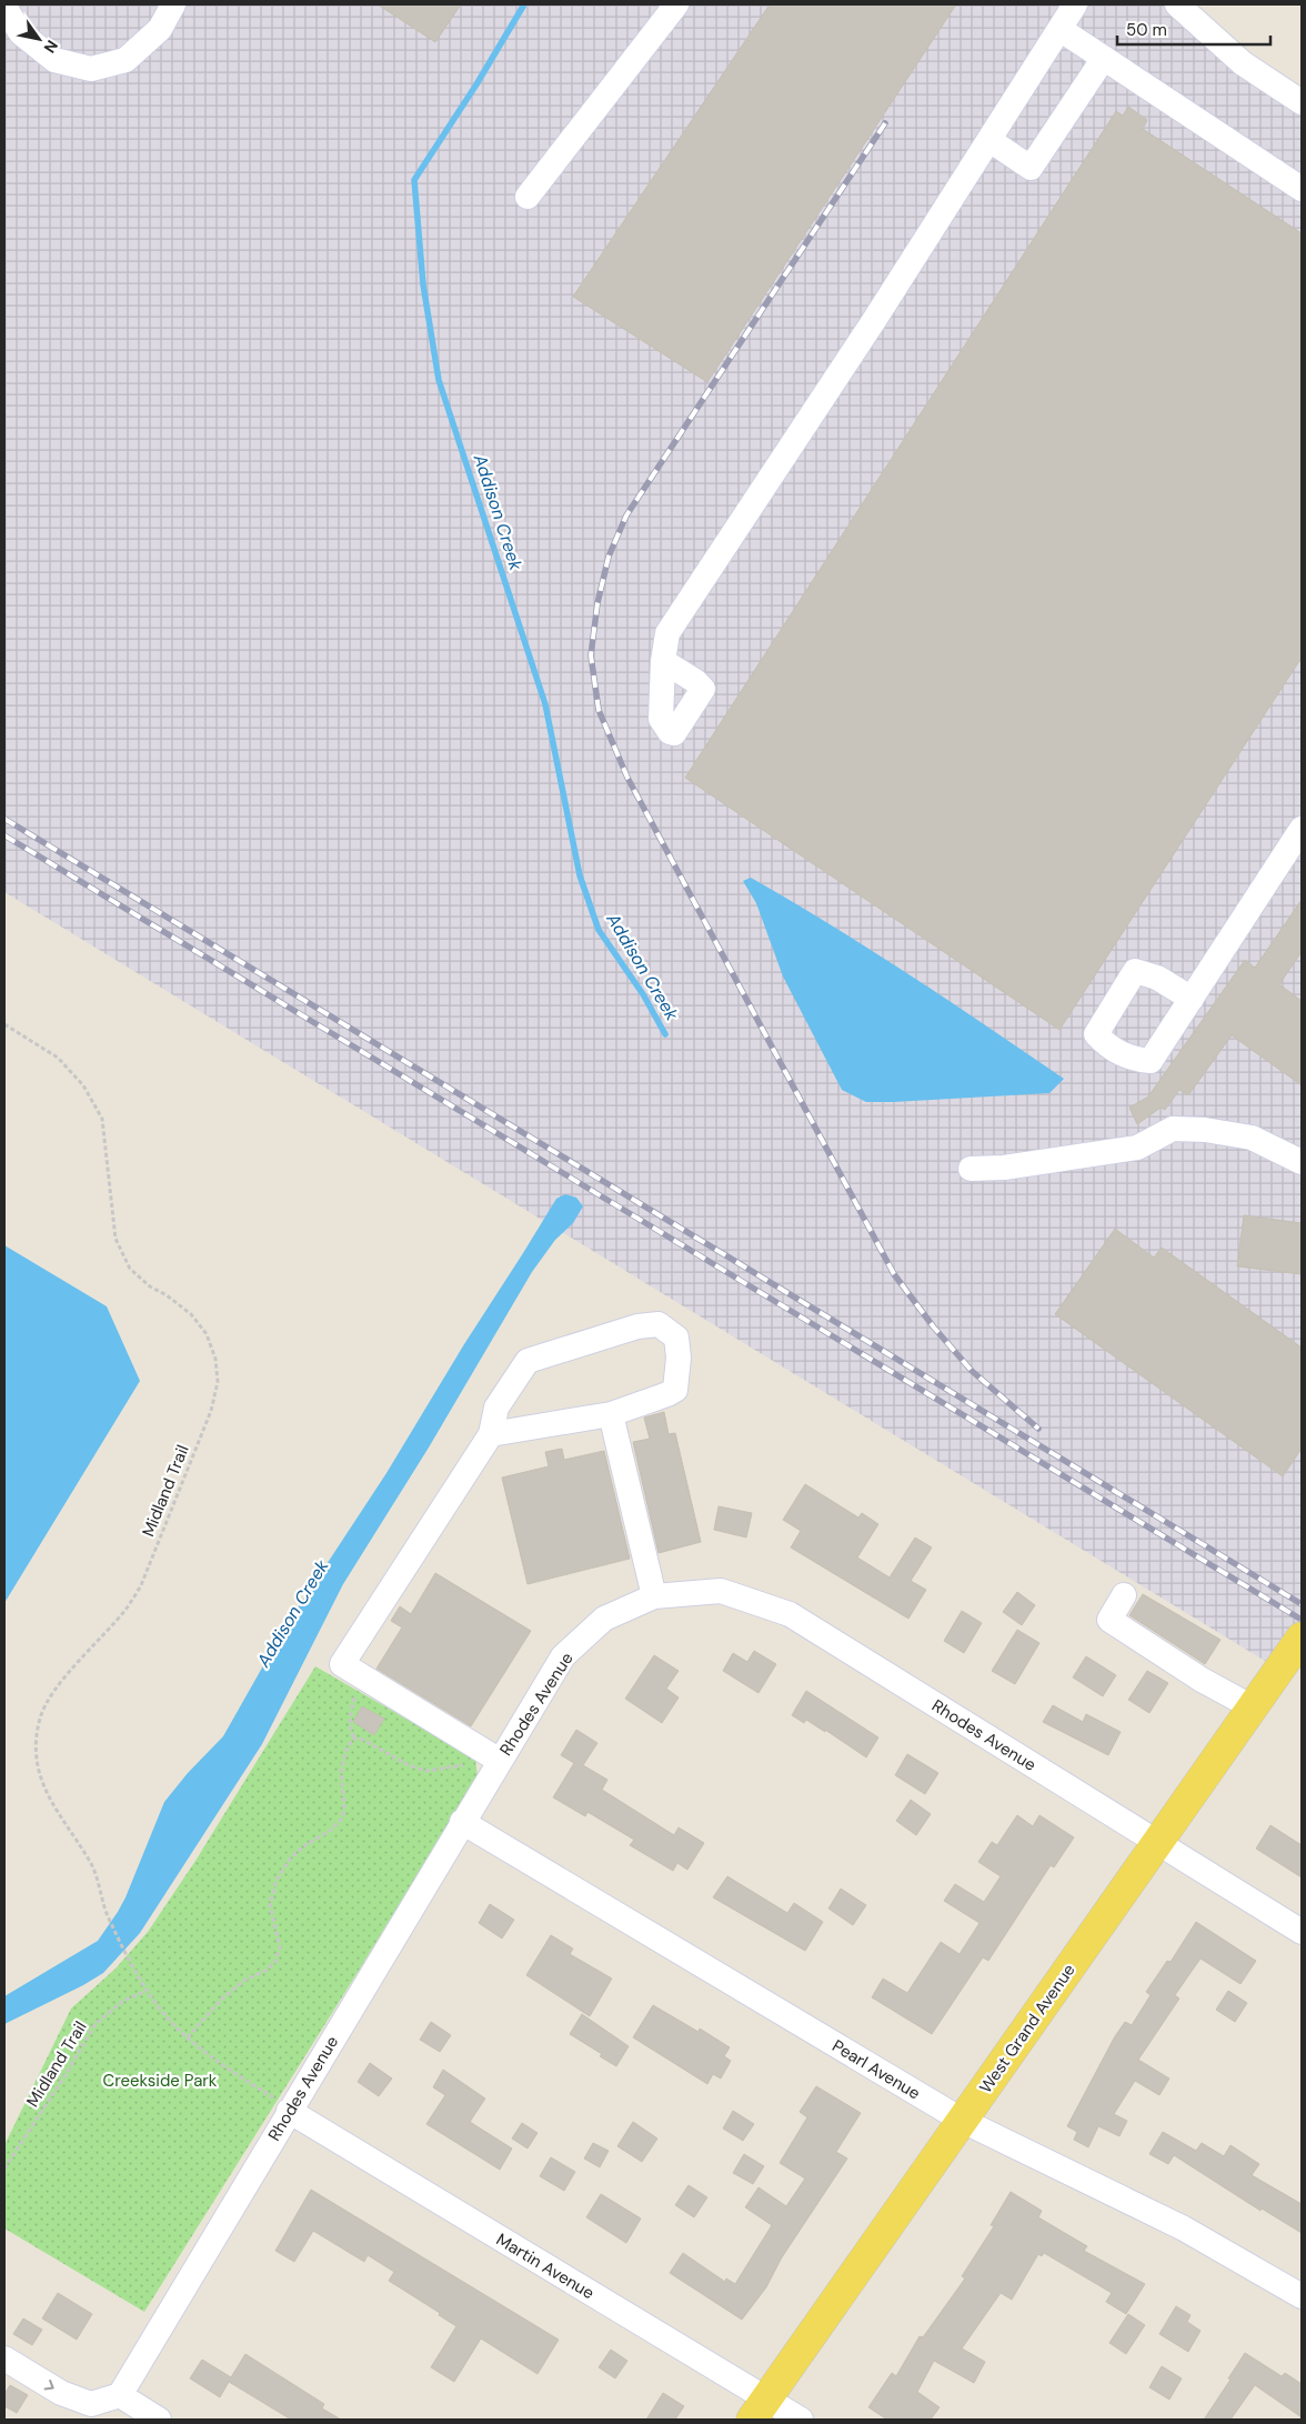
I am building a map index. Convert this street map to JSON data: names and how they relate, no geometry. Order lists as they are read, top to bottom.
{
  "streets": {
    "main road": ["West Grand Avenue"],
    "street": ["Rhodes Avenue", "Pearl Avenue", "Martin Avenue"],
    "path": ["Midland Trail"]
  },
  "crossings": [
    ["Midland Trail", "Rhodes Avenue"],
    ["Midland Trail", "Martin Avenue"],
    ["Rhodes Avenue", "West Grand Avenue"],
    ["Rhodes Avenue", "Pearl Avenue"],
    ["Rhodes Avenue", "Martin Avenue"],
    ["West Grand Avenue", "Pearl Avenue"],
    ["West Grand Avenue", "Martin Avenue"]
  ],
  "water": ["Addison Creek"],
  "parks": ["Creekside Park"],
  "scale_bar": "50 m",
  "north": "bottom right"
}
